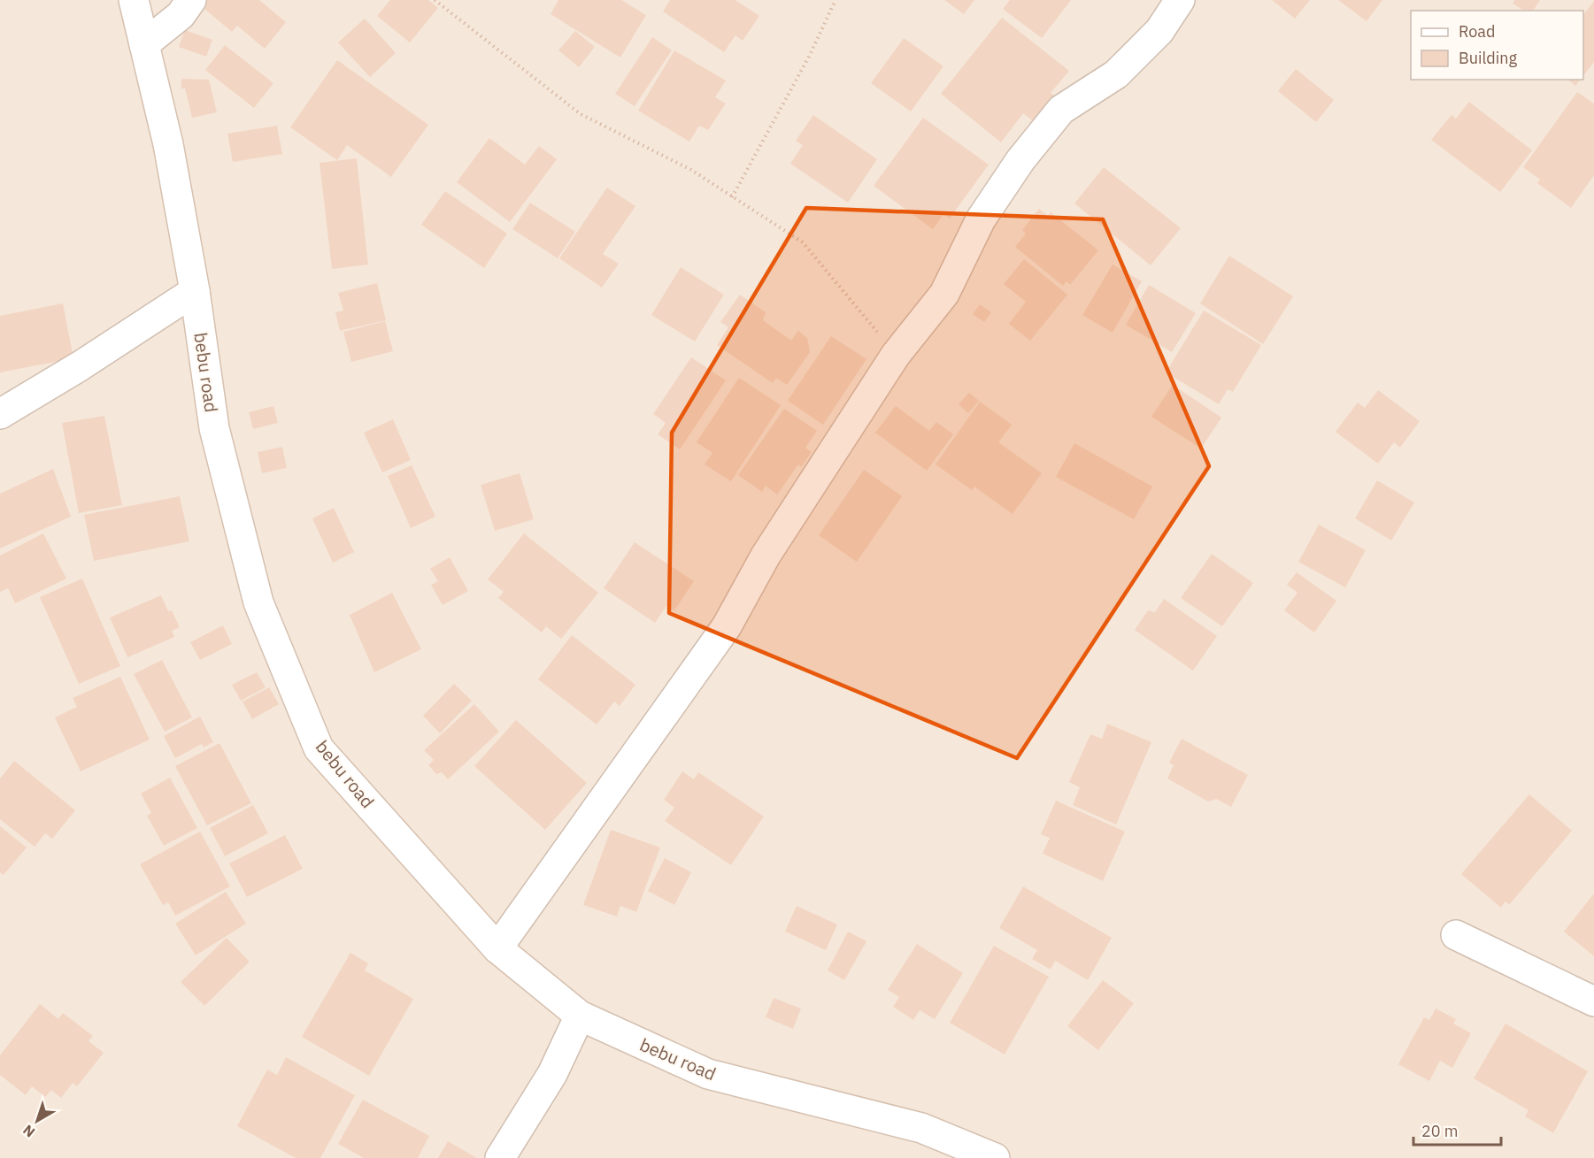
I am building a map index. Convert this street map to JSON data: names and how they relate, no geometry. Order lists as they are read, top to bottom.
{
  "streets": {
    "street": ["bebu road"]
  },
  "legend": ["Road", "Building"],
  "scale_bar": "20 m",
  "north": "bottom left"
}
